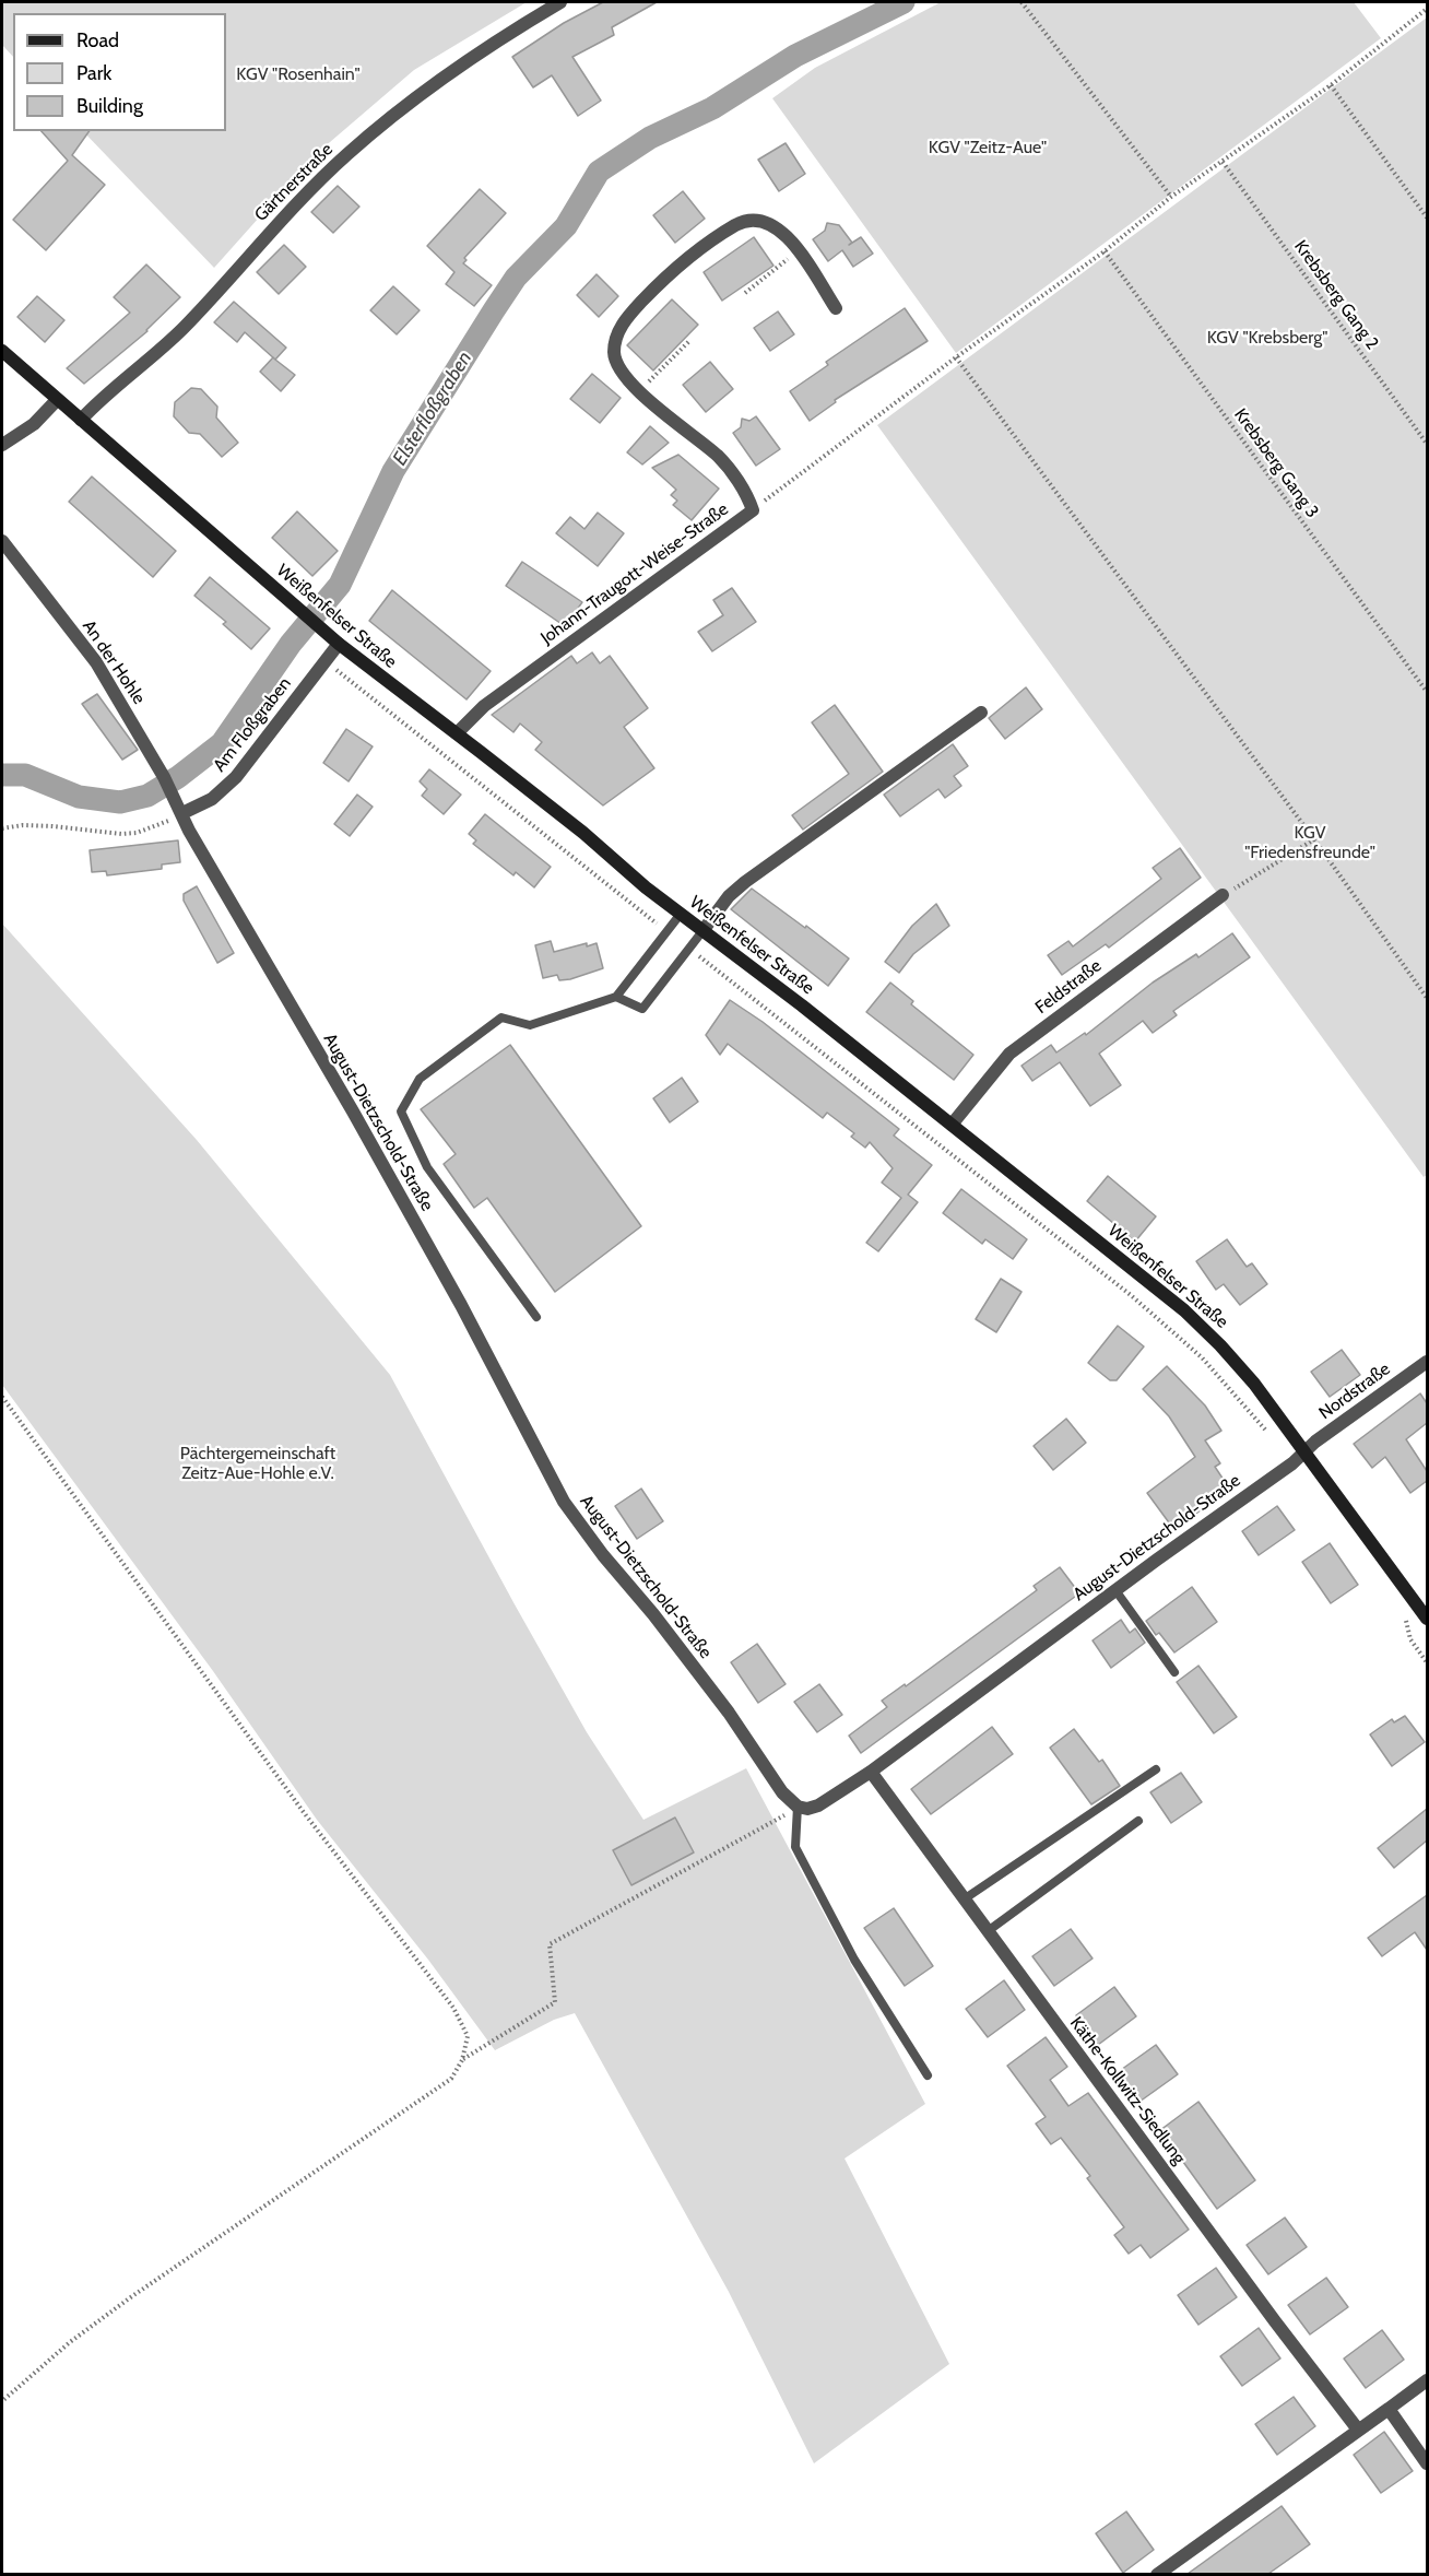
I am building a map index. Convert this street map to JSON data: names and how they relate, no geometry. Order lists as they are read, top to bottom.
{
  "streets": {
    "street": [
      "Gärtnerstraße",
      "Johann-Traugott-Weise-Straße",
      "Weißenfelser Straße",
      "An der Hohle",
      "Am Floßgraben",
      "Feldstraße",
      "August-Dietzschold-Straße",
      "Nordstraße",
      "Käthe-Kollwitz-Siedlung"
    ],
    "path": ["Krebsberg Gang 2", "Krebsberg Gang 3"]
  },
  "crossings": [
    ["Gärtnerstraße", "Weißenfelser Straße"],
    ["Johann-Traugott-Weise-Straße", "Weißenfelser Straße"],
    ["Weißenfelser Straße", "Am Floßgraben"],
    ["Weißenfelser Straße", "Feldstraße"],
    ["Weißenfelser Straße", "August-Dietzschold-Straße"],
    ["Weißenfelser Straße", "Nordstraße"],
    ["An der Hohle", "Am Floßgraben"],
    ["An der Hohle", "August-Dietzschold-Straße"],
    ["Am Floßgraben", "August-Dietzschold-Straße"],
    ["August-Dietzschold-Straße", "Nordstraße"],
    ["August-Dietzschold-Straße", "Käthe-Kollwitz-Siedlung"]
  ],
  "water": ["Elsterfloßgraben"],
  "parks": [
    "KGV \"Rosenhain\"",
    "KGV \"Zeitz-Aue\"",
    "KGV \"Krebsberg\"",
    "KGV \"Friedensfreunde\"",
    "Pächtergemeinschaft Zeitz-Aue-Hohle e.V."
  ],
  "legend": ["Road", "Park", "Building"]
}
